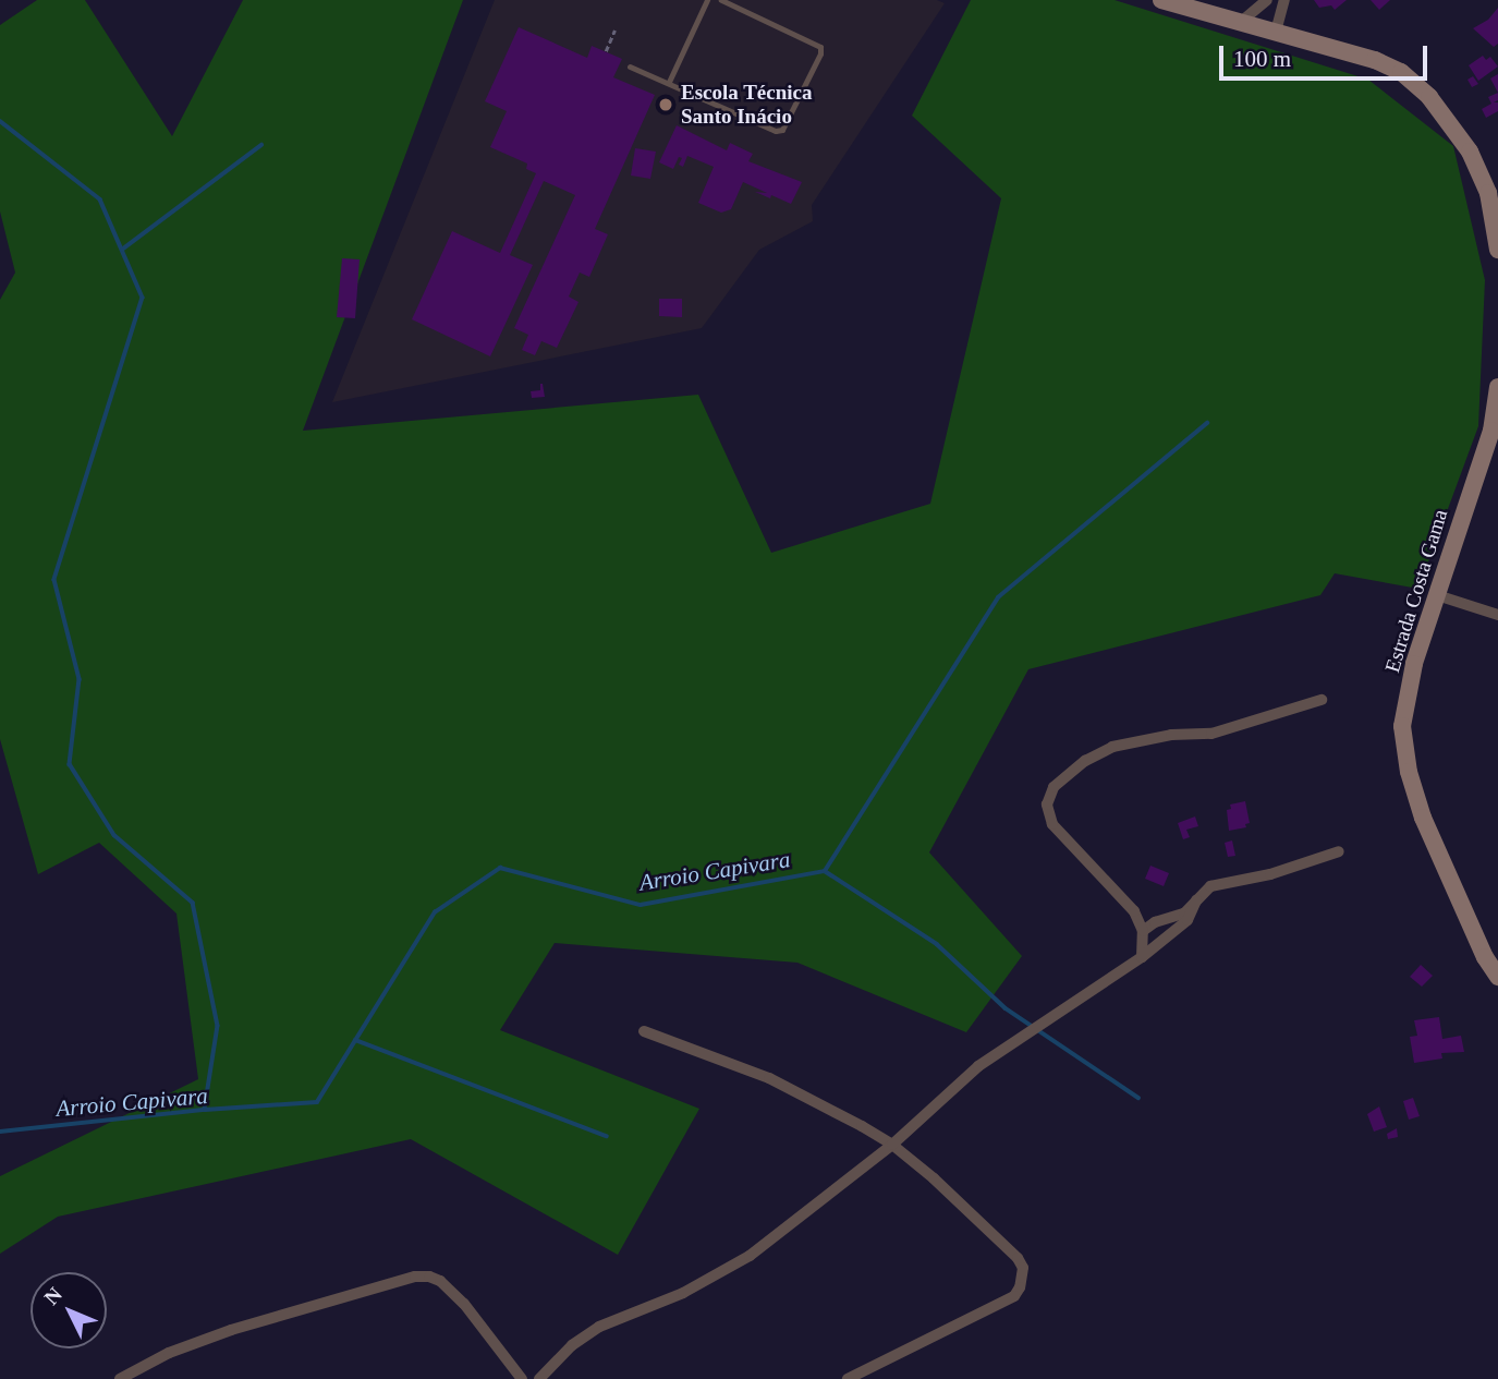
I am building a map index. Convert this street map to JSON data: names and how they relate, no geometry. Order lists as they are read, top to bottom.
{
  "streets": {
    "main road": ["Estrada Costa Gama"]
  },
  "water": ["Arroio Capivara"],
  "places": ["Escola Técnica Santo Inácio"],
  "scale_bar": "100 m",
  "north": "top left"
}
